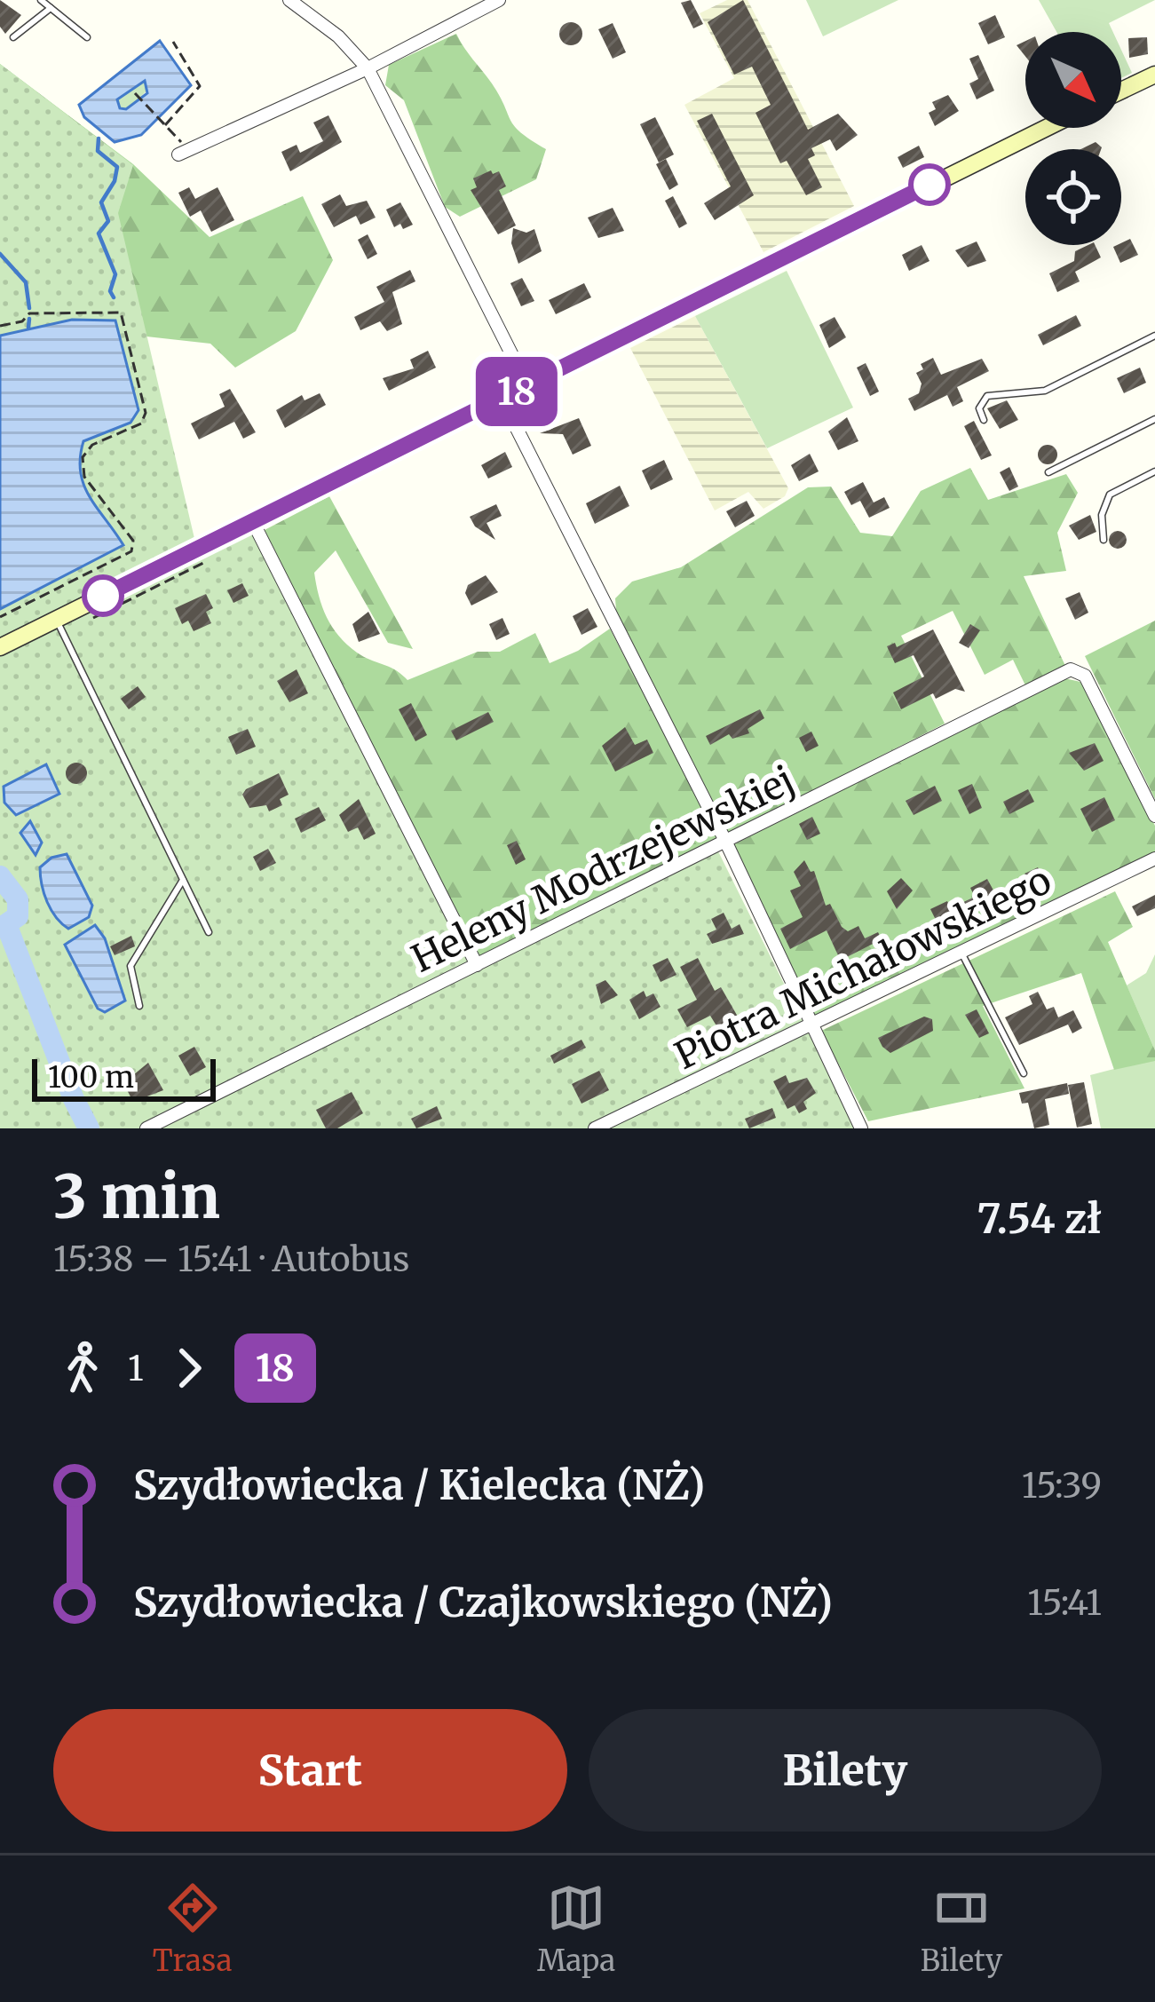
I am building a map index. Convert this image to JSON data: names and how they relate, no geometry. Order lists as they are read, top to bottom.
{
  "streets": {
    "street": ["Heleny Modrzejewskiej", "Piotra Michałowskiego"]
  },
  "lines": ["bus line 18"],
  "scale_bar": "100 m",
  "north": "bottom right",
  "page": {
    "on_map": "18",
    "scale": "100 m",
    "heading": ["3 min", "15:38 – 15:41 · Autobus", "7.54 zł"],
    "legs": ["1", "18"],
    "list": [
      {
        "name": "Szydłowiecka / Kielecka (NŻ)",
        "value": "15:39"
      },
      {
        "name": "Szydłowiecka / Czajkowskiego (NŻ)",
        "value": "15:41"
      }
    ],
    "buttons": ["Start", "Bilety"],
    "tabs": ["Trasa", "Mapa", "Bilety"]
  }
}
